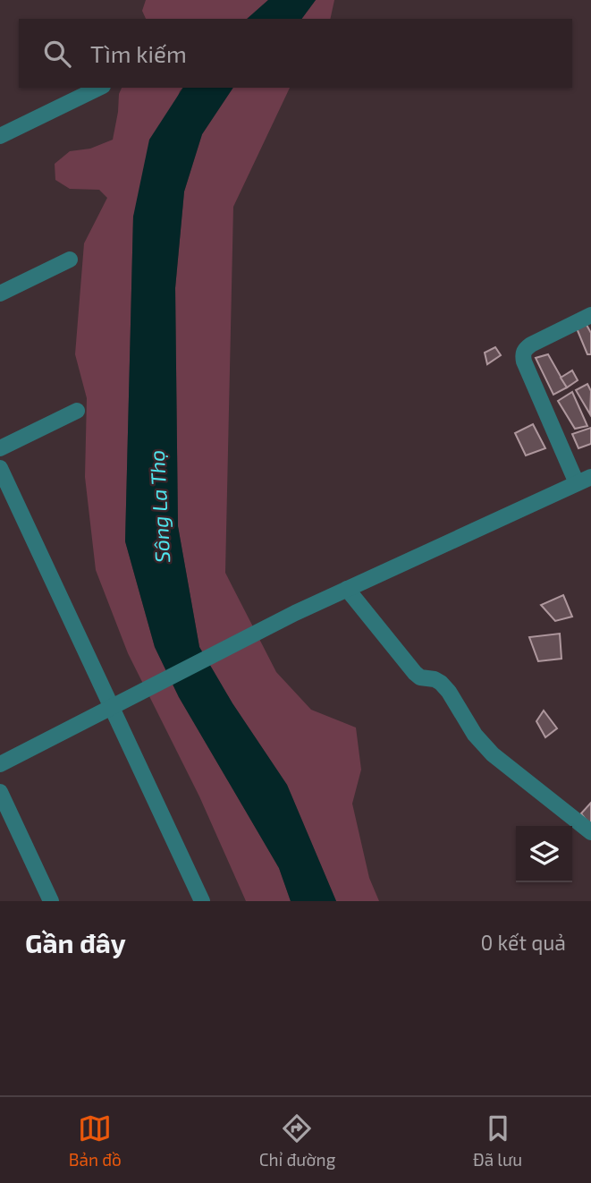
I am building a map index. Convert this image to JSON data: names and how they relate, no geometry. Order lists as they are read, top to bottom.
{
  "water": ["Sông La Thọ"],
  "page": {
    "search": "Tìm kiếm",
    "heading": ["Gần đây", "0 kết quả"],
    "nav": ["Bản đồ", "Chỉ đường", "Đã lưu"]
  }
}
